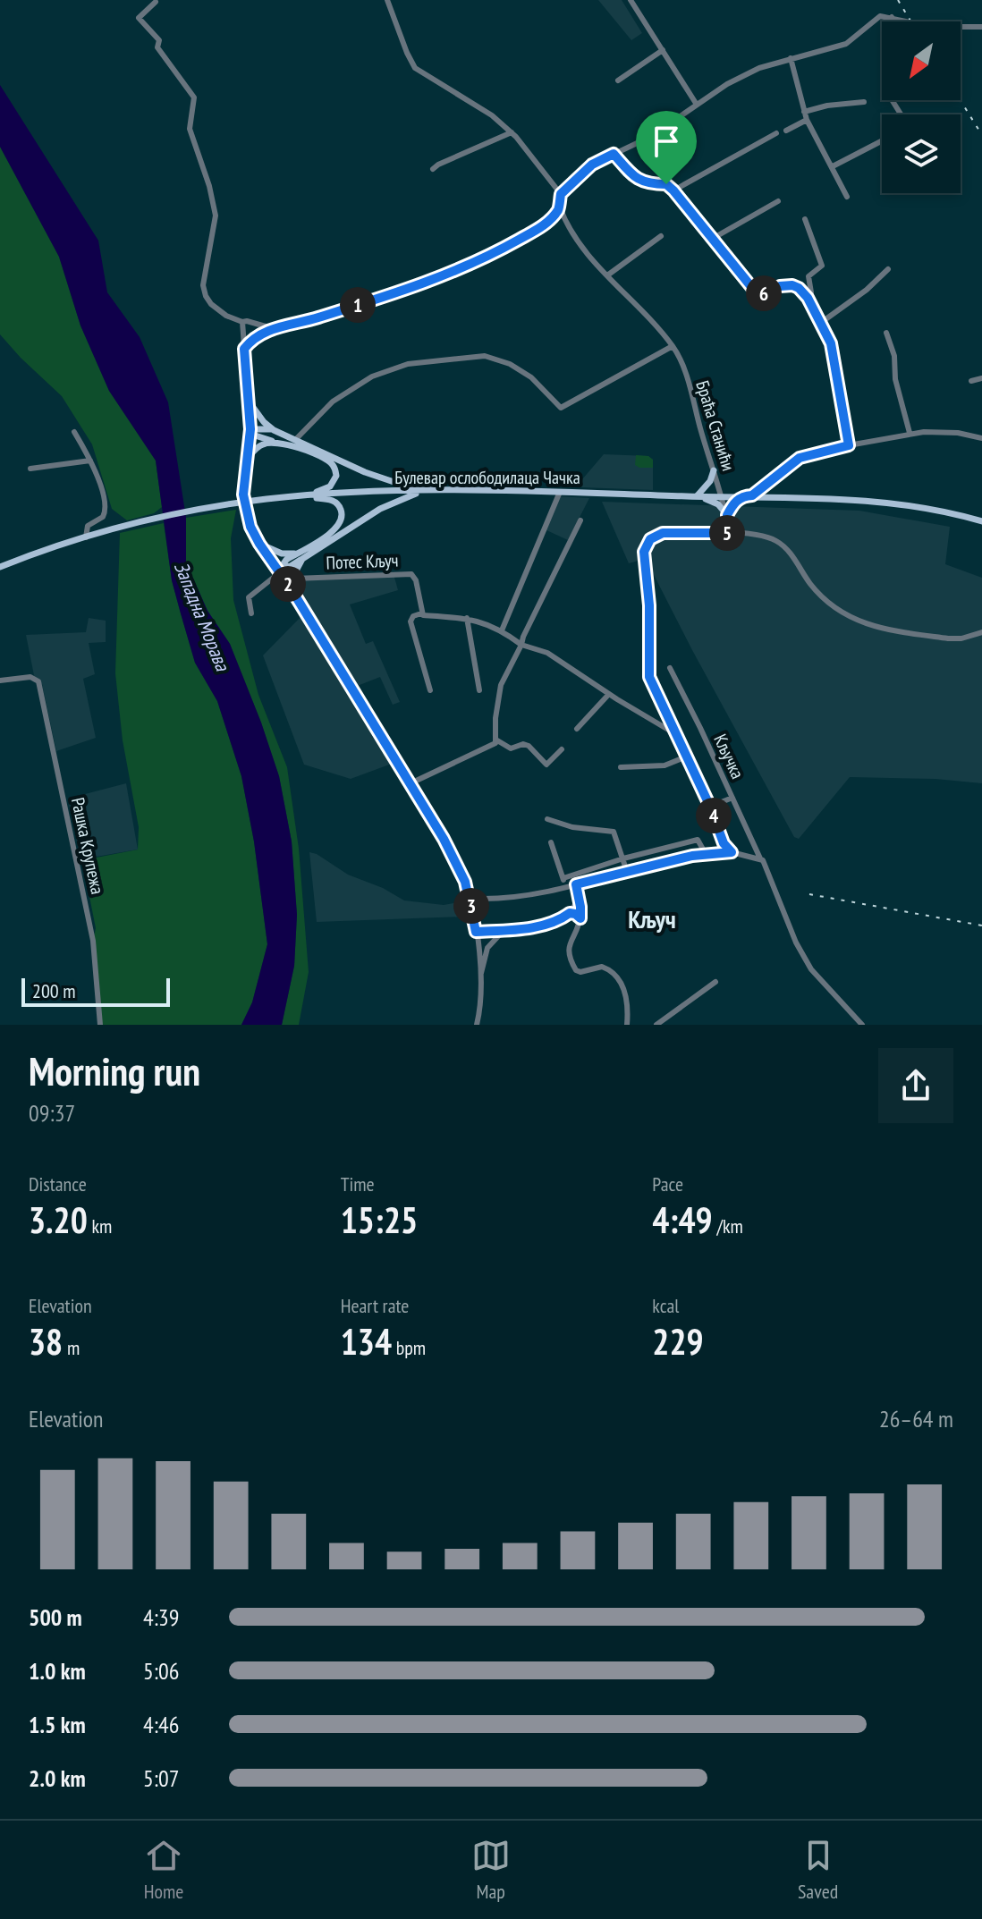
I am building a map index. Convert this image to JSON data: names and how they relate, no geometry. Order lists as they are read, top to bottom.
{
  "streets": {
    "main road": ["Булевар ослободилаца Чачка"],
    "street": [
      "Браћа Станићи",
      "Потес Кључ",
      "Кључка",
      "Рашка Крупежа"
    ]
  },
  "crossings": [
    ["Браћа Станићи", "Булевар ослободилаца Чачка"]
  ],
  "districts": ["Кључ"],
  "water": ["Западна Морава"],
  "scale_bar": "200 m",
  "north": "bottom left",
  "page": {
    "pins": [
      "6",
      "1",
      "5",
      "2",
      "4",
      "3"
    ],
    "scale": "200 m",
    "heading": ["Morning run", "09:37"],
    "stats": [
      ["Distance", "3.20 km"],
      ["Time", "15:25"],
      ["Pace", "4:49 /km"],
      ["Elevation", "38 m"],
      ["Heart rate", "134 bpm"],
      ["kcal", "229"]
    ],
    "chart": ["Elevation", "26–64 m"],
    "list": [
      {
        "name": "500 m",
        "note": "4:39"
      },
      {
        "name": "1.0 km",
        "note": "5:06"
      },
      {
        "name": "1.5 km",
        "note": "4:46"
      },
      {
        "name": "2.0 km",
        "note": "5:07"
      }
    ],
    "tabs": ["Home", "Map", "Saved"]
  }
}
